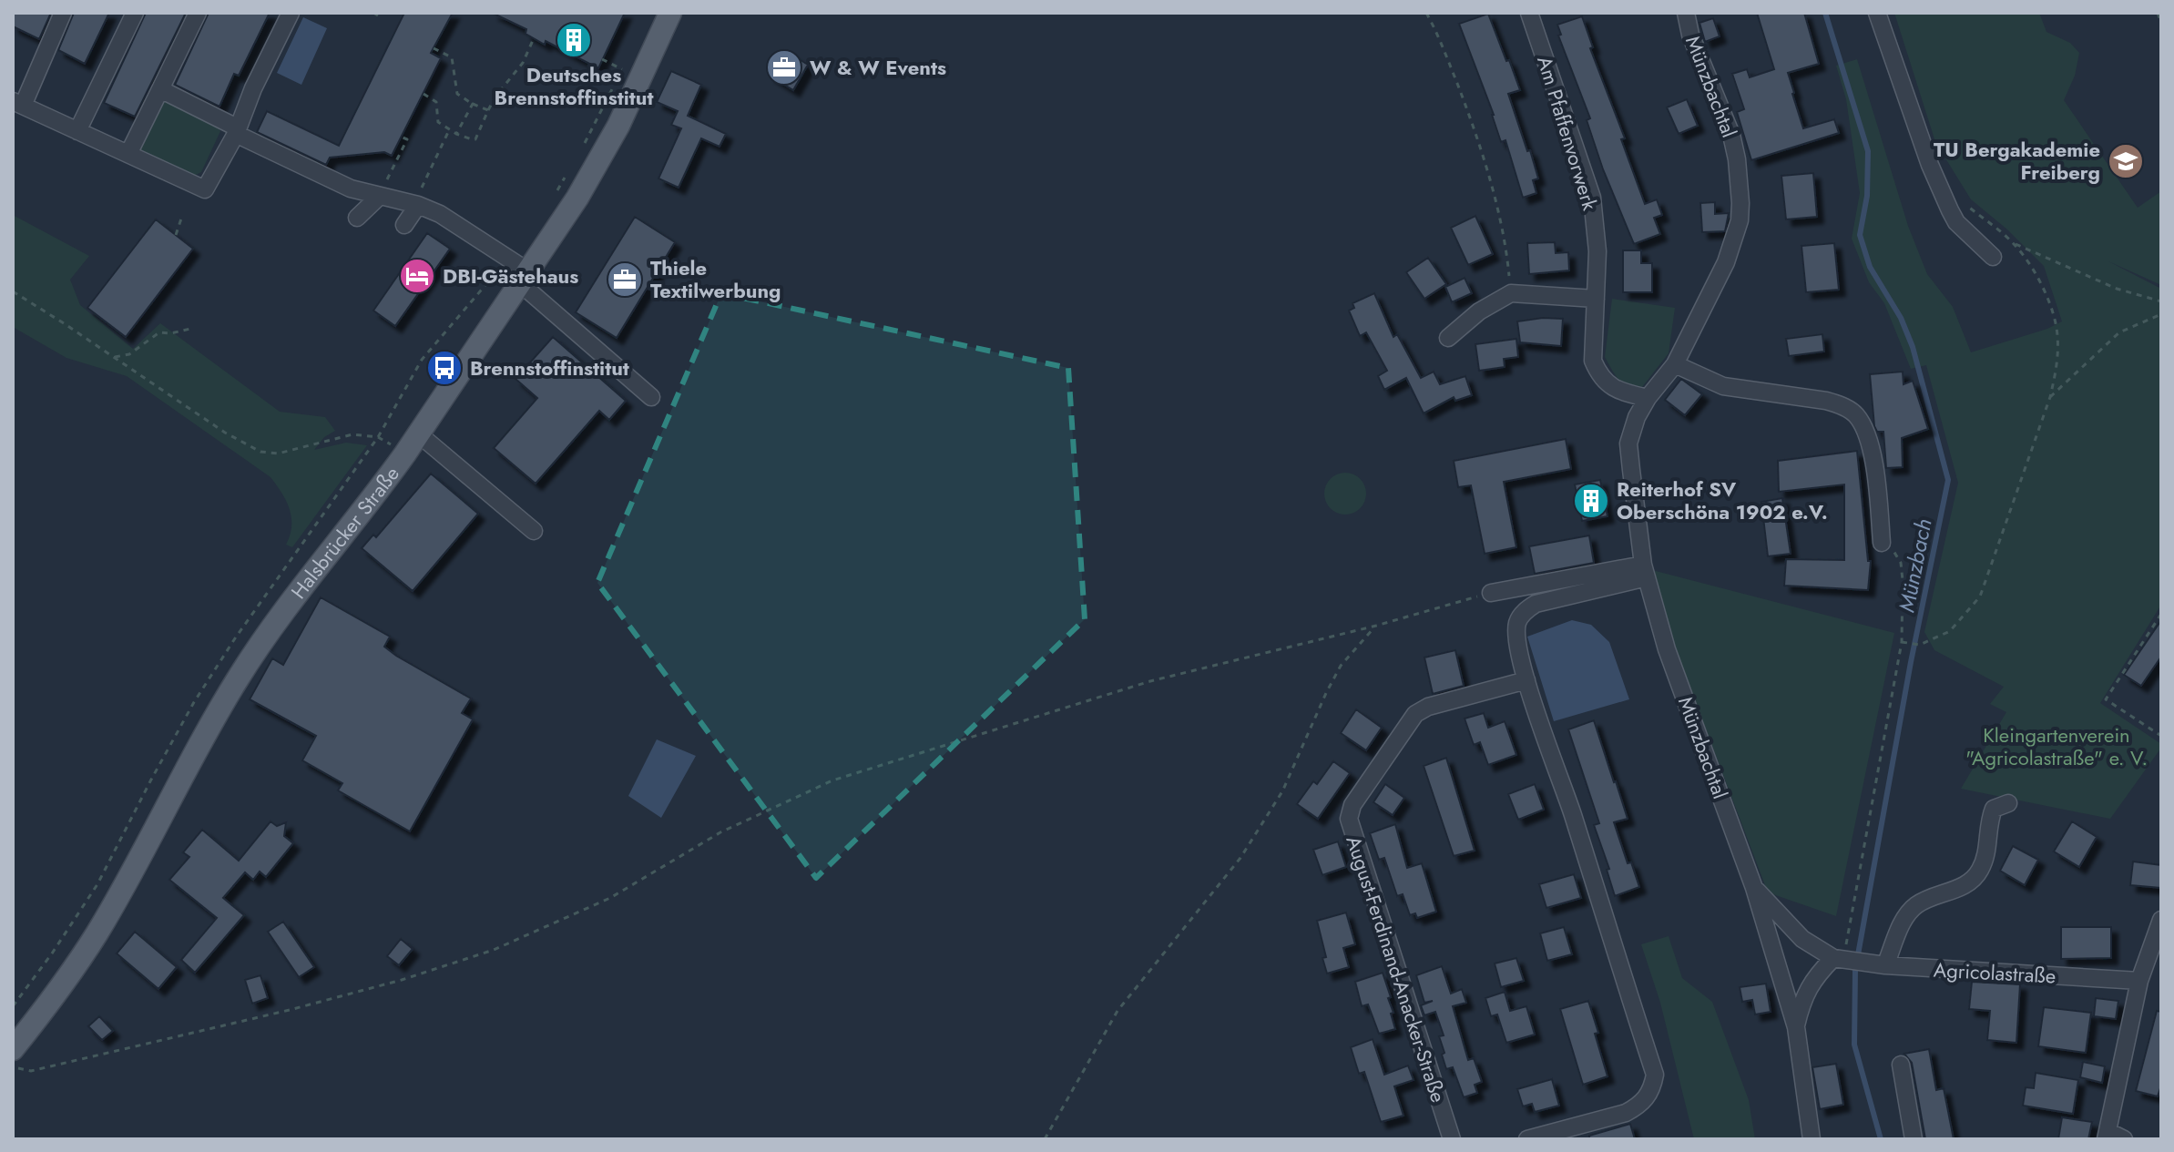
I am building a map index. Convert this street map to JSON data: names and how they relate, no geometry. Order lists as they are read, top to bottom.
{
  "streets": {
    "main road": ["Halsbrücker Straße"],
    "street": [
      "Münzbachtal",
      "Am Pfaffenvorwerk",
      "August-Ferdinand-Anacker-Straße",
      "Agricolastraße"
    ]
  },
  "crossings": [
    ["Münzbachtal", "Am Pfaffenvorwerk"]
  ],
  "water": ["Münzbach"],
  "parks": ["Kleingartenverein \"Agricolastraße\" e. V."],
  "places": {
    "building": ["Deutsches Brennstoffinstitut", "Reiterhof SV Oberschöna 1902 e.V."],
    "office": ["W & W Events", "Thiele Textilwerbung"],
    "school or university": ["TU Bergakademie Freiberg"],
    "hotel": ["DBI-Gästehaus"],
    "bus stop": ["Brennstoffinstitut"]
  }
}
